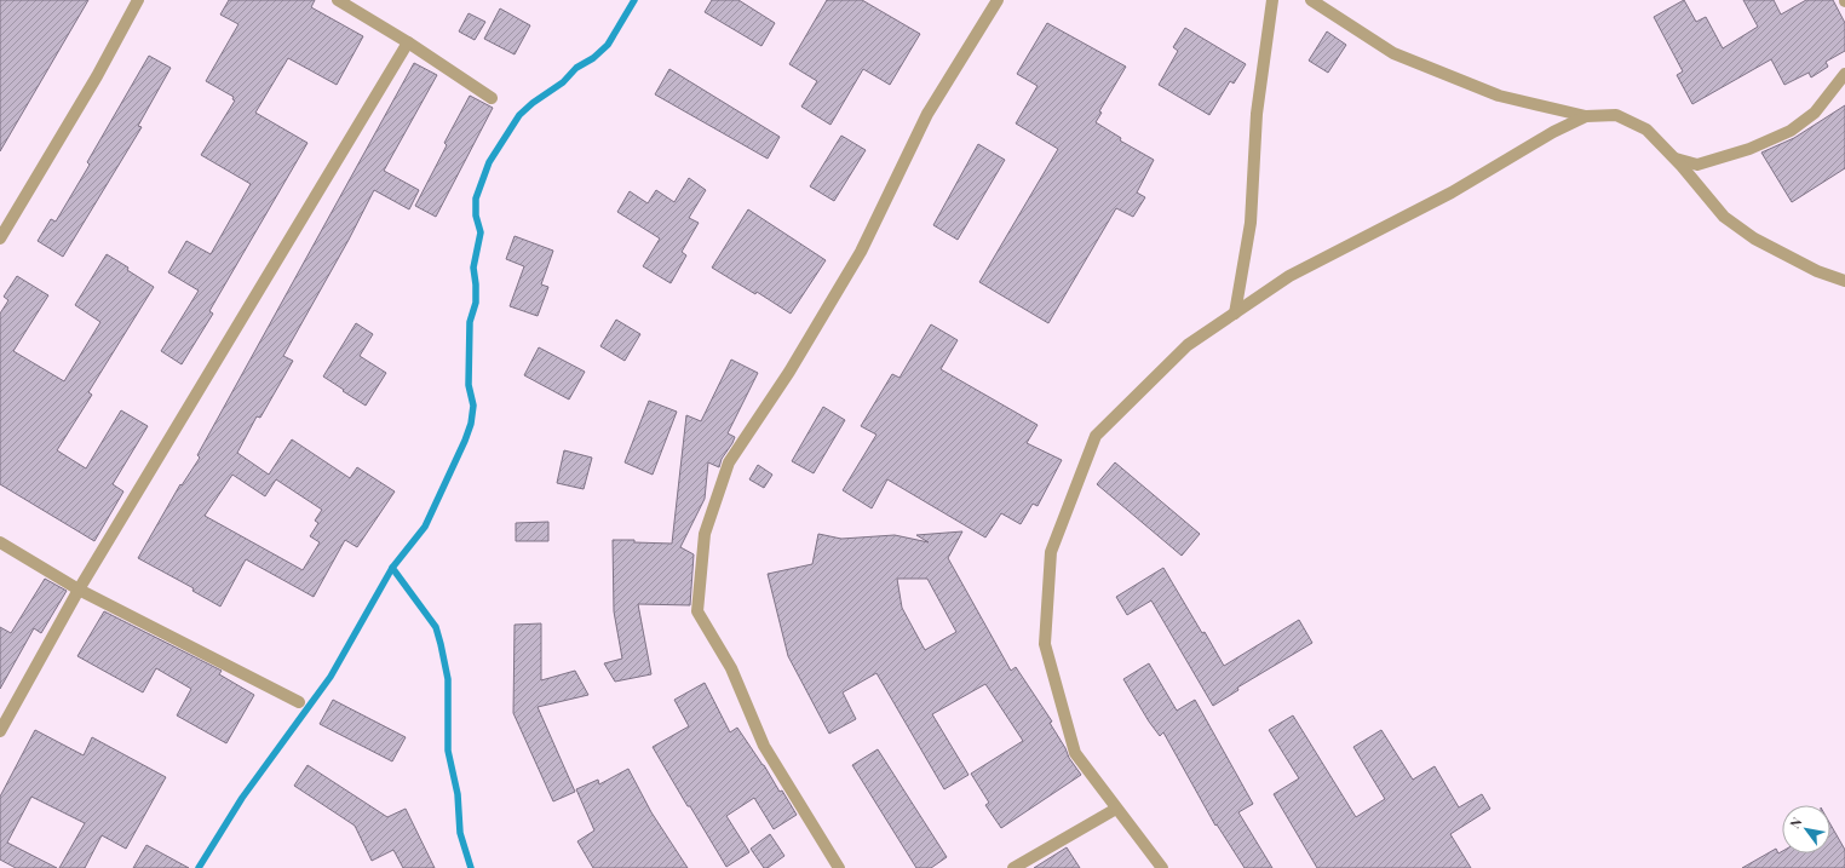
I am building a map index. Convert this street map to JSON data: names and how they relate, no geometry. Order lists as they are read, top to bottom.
{
  "north": "top left"
}
